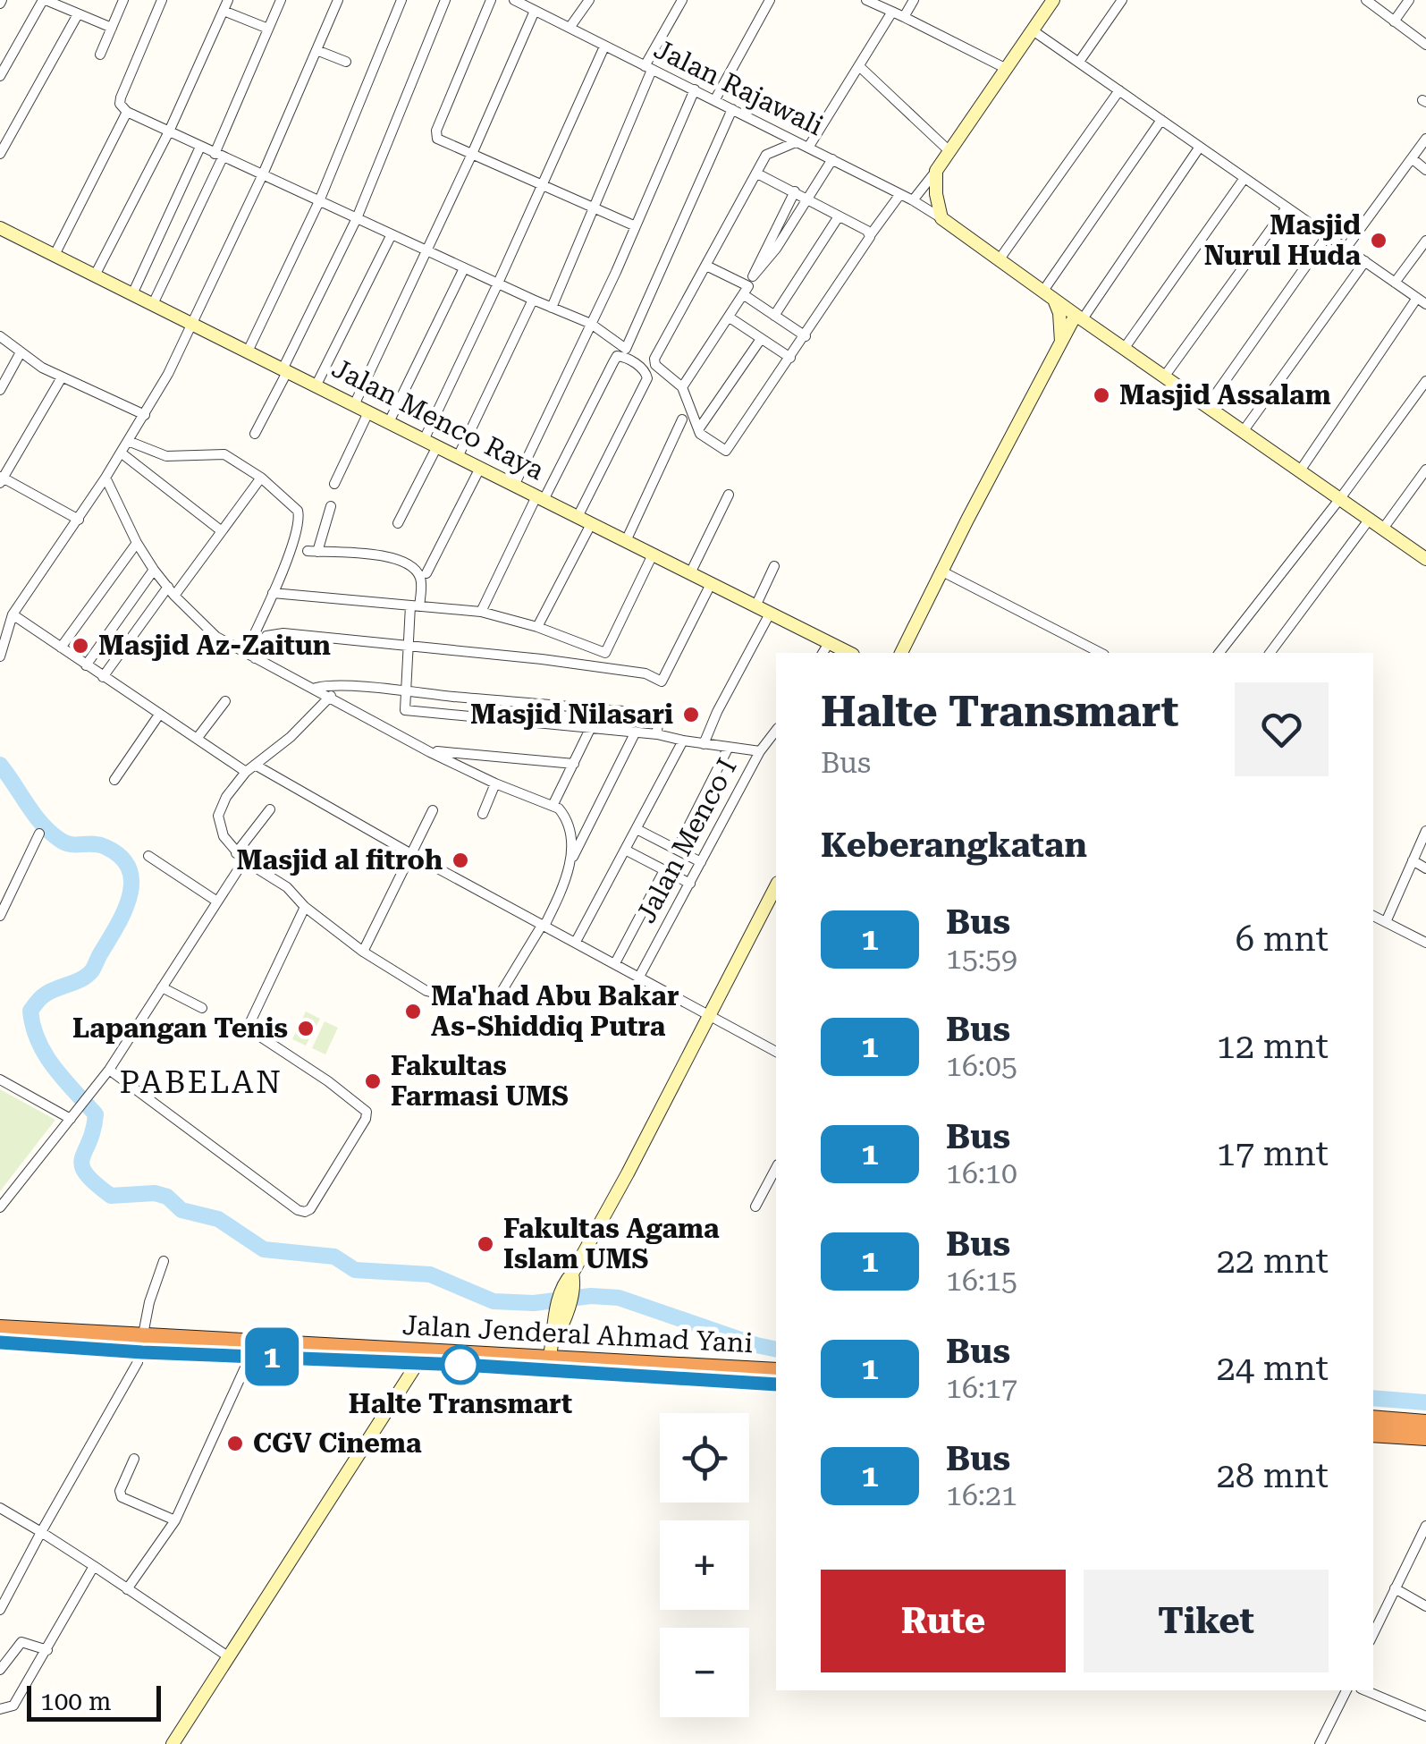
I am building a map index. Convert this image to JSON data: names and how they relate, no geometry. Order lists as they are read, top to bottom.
{
  "streets": {
    "highway": ["Jalan Jenderal Ahmad Yani"],
    "street": ["Jalan Rajawali", "Jalan Menco Raya", "Jalan Menco I"]
  },
  "districts": ["PABELAN"],
  "places": [
    "Masjid Nurul Huda",
    "Masjid Assalam",
    "Masjid Az-Zaitun",
    "Masjid Nilasari",
    "Masjid al fitroh",
    "Ma'had Abu Bakar As-Shiddiq Putra",
    "Lapangan Tenis",
    "Fakultas Farmasi UMS",
    "Fakultas Agama Islam UMS",
    "Halte Transmart",
    "CGV Cinema"
  ],
  "lines": ["bus line 1"],
  "scale_bar": "100 m",
  "page": {
    "on_map": "1",
    "heading": [
      ["Halte Transmart", "Bus"],
      "Keberangkatan"
    ],
    "list": [
      {
        "mark": "1",
        "name": "Bus",
        "note": "15:59",
        "value": "6 mnt"
      },
      {
        "mark": "1",
        "name": "Bus",
        "note": "16:05",
        "value": "12 mnt"
      },
      {
        "mark": "1",
        "name": "Bus",
        "note": "16:10",
        "value": "17 mnt"
      },
      {
        "mark": "1",
        "name": "Bus",
        "note": "16:15",
        "value": "22 mnt"
      },
      {
        "mark": "1",
        "name": "Bus",
        "note": "16:17",
        "value": "24 mnt"
      },
      {
        "mark": "1",
        "name": "Bus",
        "note": "16:21",
        "value": "28 mnt"
      }
    ],
    "map_buttons": ["+", "−"],
    "buttons": ["Rute", "Tiket"],
    "scale": "100 m"
  }
}
